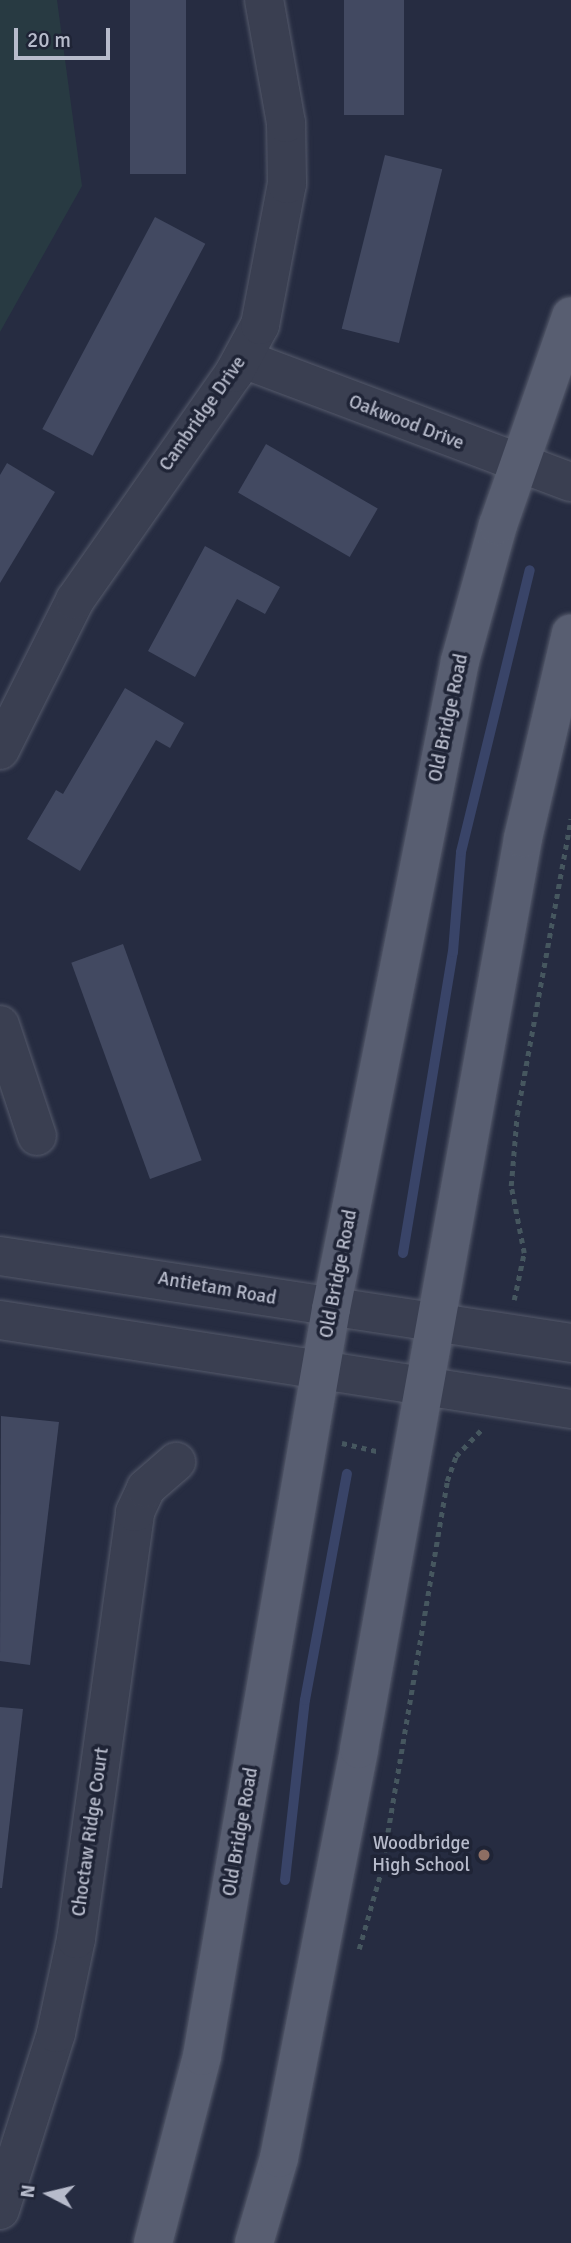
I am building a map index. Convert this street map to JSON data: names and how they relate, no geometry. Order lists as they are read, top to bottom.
{
  "streets": {
    "main road": ["Old Bridge Road"],
    "street": [
      "Cambridge Drive",
      "Oakwood Drive",
      "Antietam Road",
      "Choctaw Ridge Court"
    ]
  },
  "crossings": [
    ["Cambridge Drive", "Oakwood Drive"],
    ["Oakwood Drive", "Old Bridge Road"],
    ["Old Bridge Road", "Antietam Road"]
  ],
  "places": ["Woodbridge High School"],
  "scale_bar": "20 m",
  "north": "left"
}
